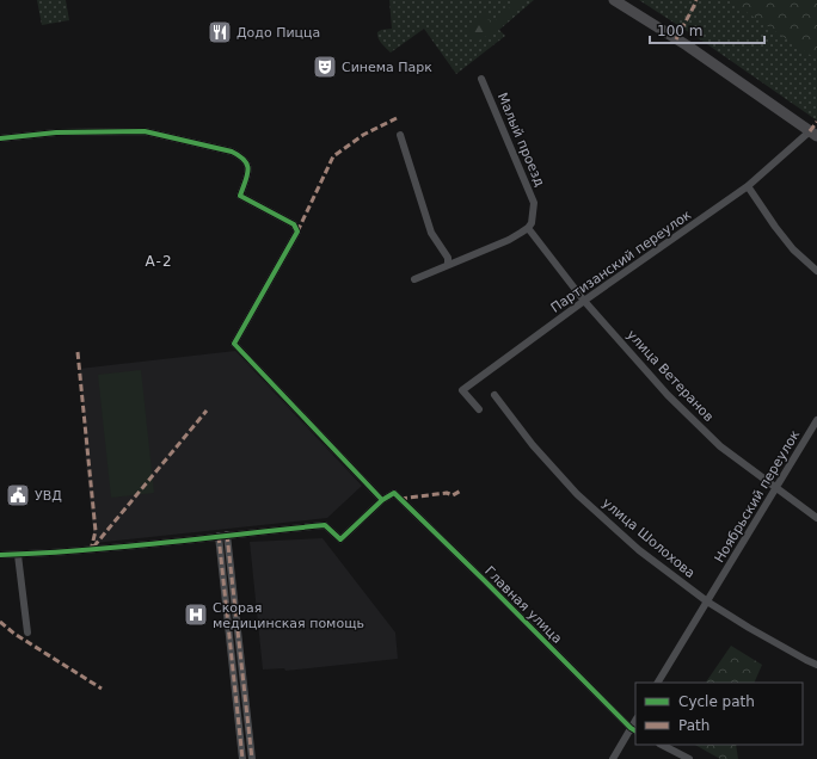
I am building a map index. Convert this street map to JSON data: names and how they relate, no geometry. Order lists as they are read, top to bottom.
{
  "streets": {
    "street": [
      "Малый проезд",
      "Партизанский переулок",
      "улица Ветеранов",
      "Ноябрьский переулок",
      "улица Шолохова",
      "Главная улица"
    ]
  },
  "crossings": [
    ["Малый проезд", "улица Ветеранов"],
    ["Партизанский переулок", "улица Ветеранов"],
    ["улица Ветеранов", "Ноябрьский переулок"],
    ["Ноябрьский переулок", "улица Шолохова"]
  ],
  "districts": ["А-2"],
  "places": {
    "restaurant": ["Додо Пицца"],
    "theatre": ["Синема Парк"],
    "public building": ["УВД"],
    "hospital": ["Скорая медицинская помощь"]
  },
  "legend": ["Cycle path", "Path"],
  "scale_bar": "100 m"
}
